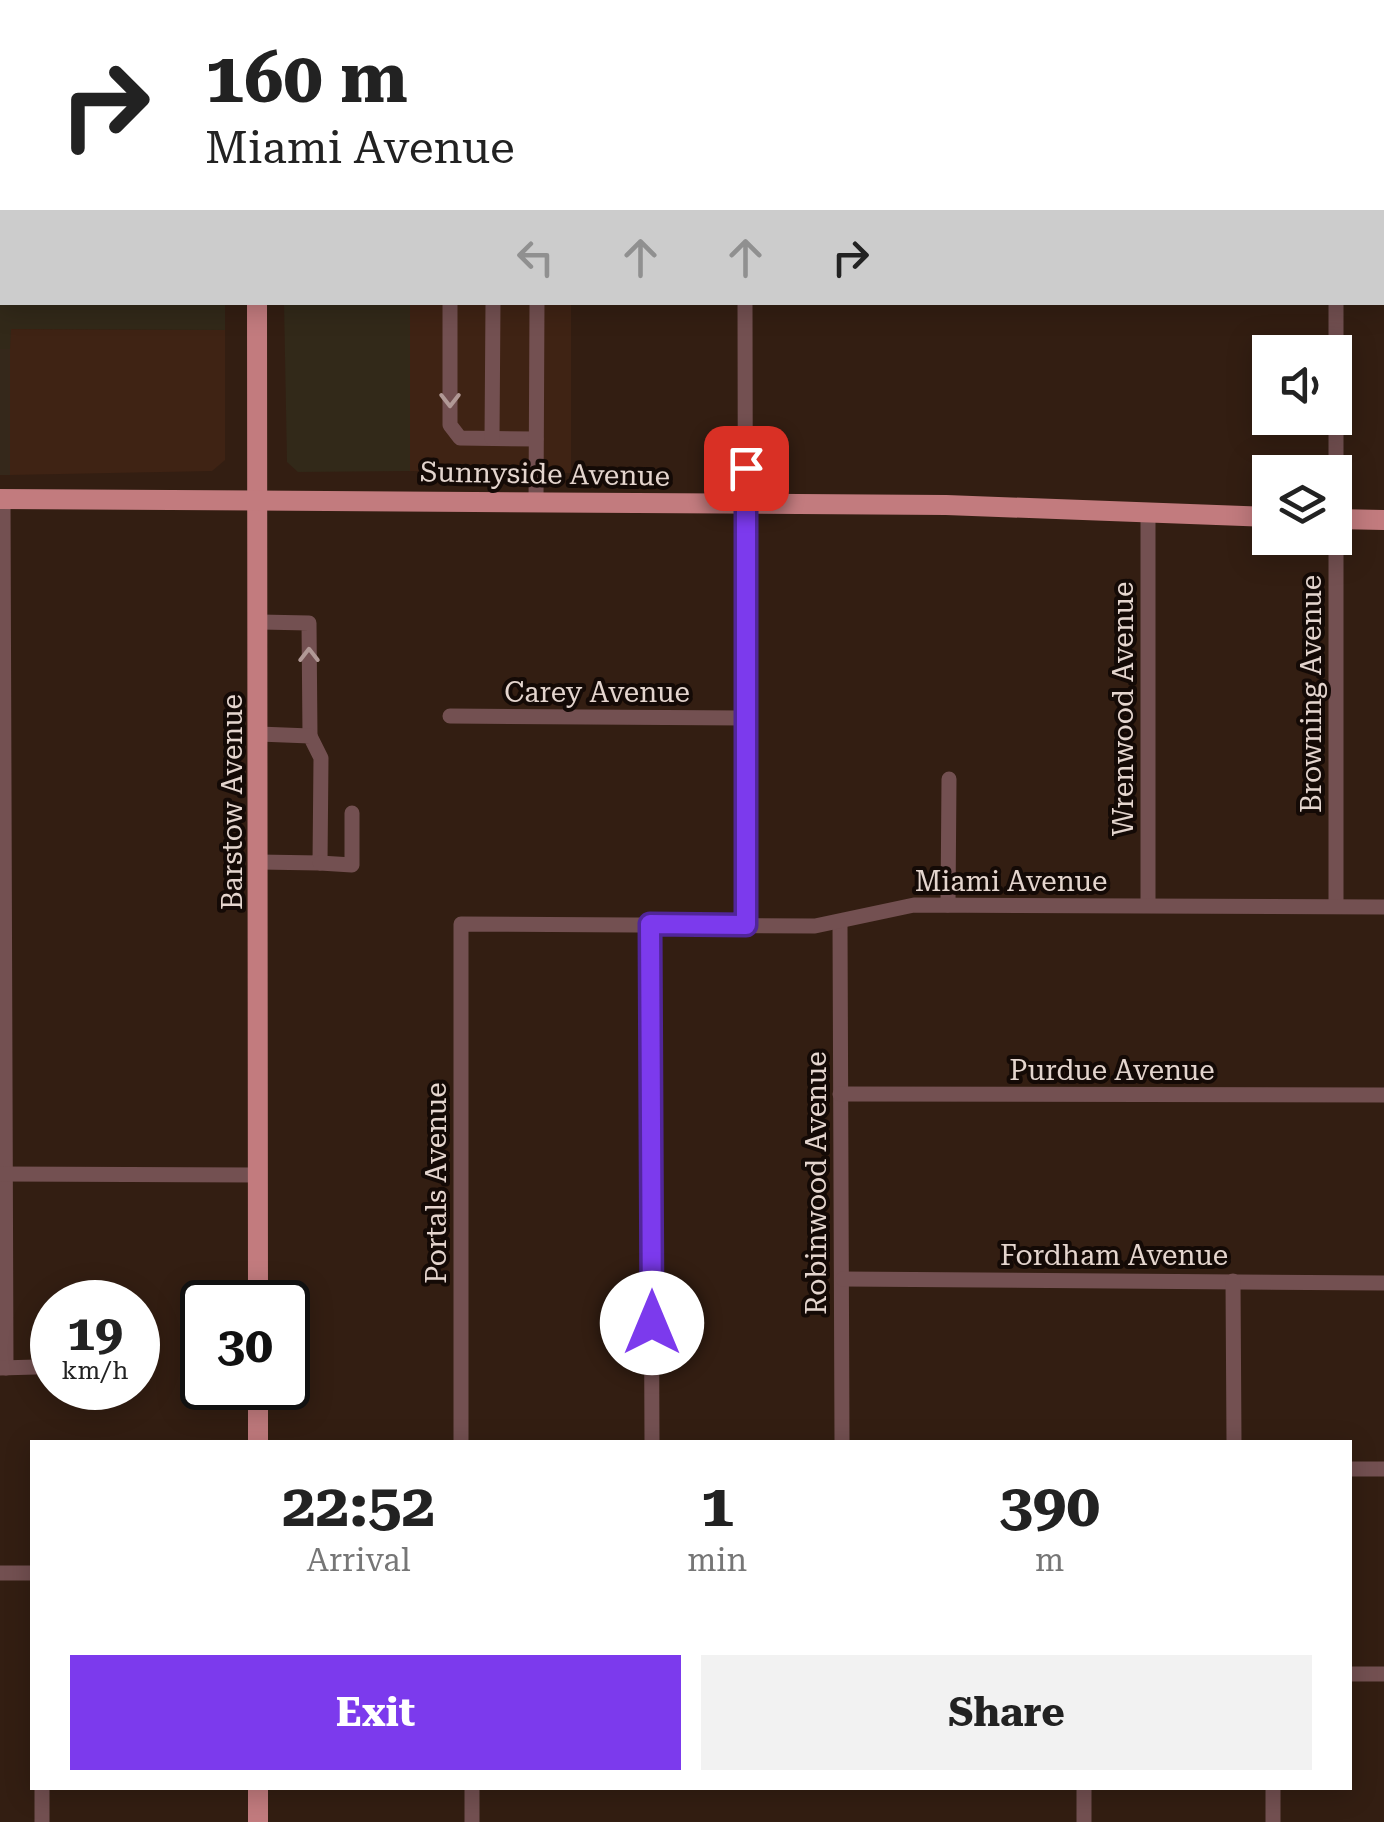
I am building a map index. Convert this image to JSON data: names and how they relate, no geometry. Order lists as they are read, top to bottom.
{
  "streets": {
    "main road": ["Sunnyside Avenue", "Barstow Avenue"],
    "street": [
      "Carey Avenue",
      "Browning Avenue",
      "Wrenwood Avenue",
      "Miami Avenue",
      "Purdue Avenue",
      "Portals Avenue",
      "Robinwood Avenue",
      "Fordham Avenue"
    ]
  },
  "crossings": [
    ["Sunnyside Avenue", "Wrenwood Avenue"],
    ["Sunnyside Avenue", "Barstow Avenue"],
    ["Browning Avenue", "Miami Avenue"],
    ["Wrenwood Avenue", "Miami Avenue"],
    ["Miami Avenue", "Portals Avenue"],
    ["Miami Avenue", "Robinwood Avenue"],
    ["Purdue Avenue", "Robinwood Avenue"],
    ["Robinwood Avenue", "Fordham Avenue"]
  ],
  "page": {
    "turn": ["160 m", "Miami Avenue"],
    "speed": "19 km/h",
    "limit": "30",
    "eta": [
      "22:52",
      "Arrival",
      "1",
      "min",
      "390",
      "m"
    ],
    "buttons": ["Exit", "Share"]
  }
}
